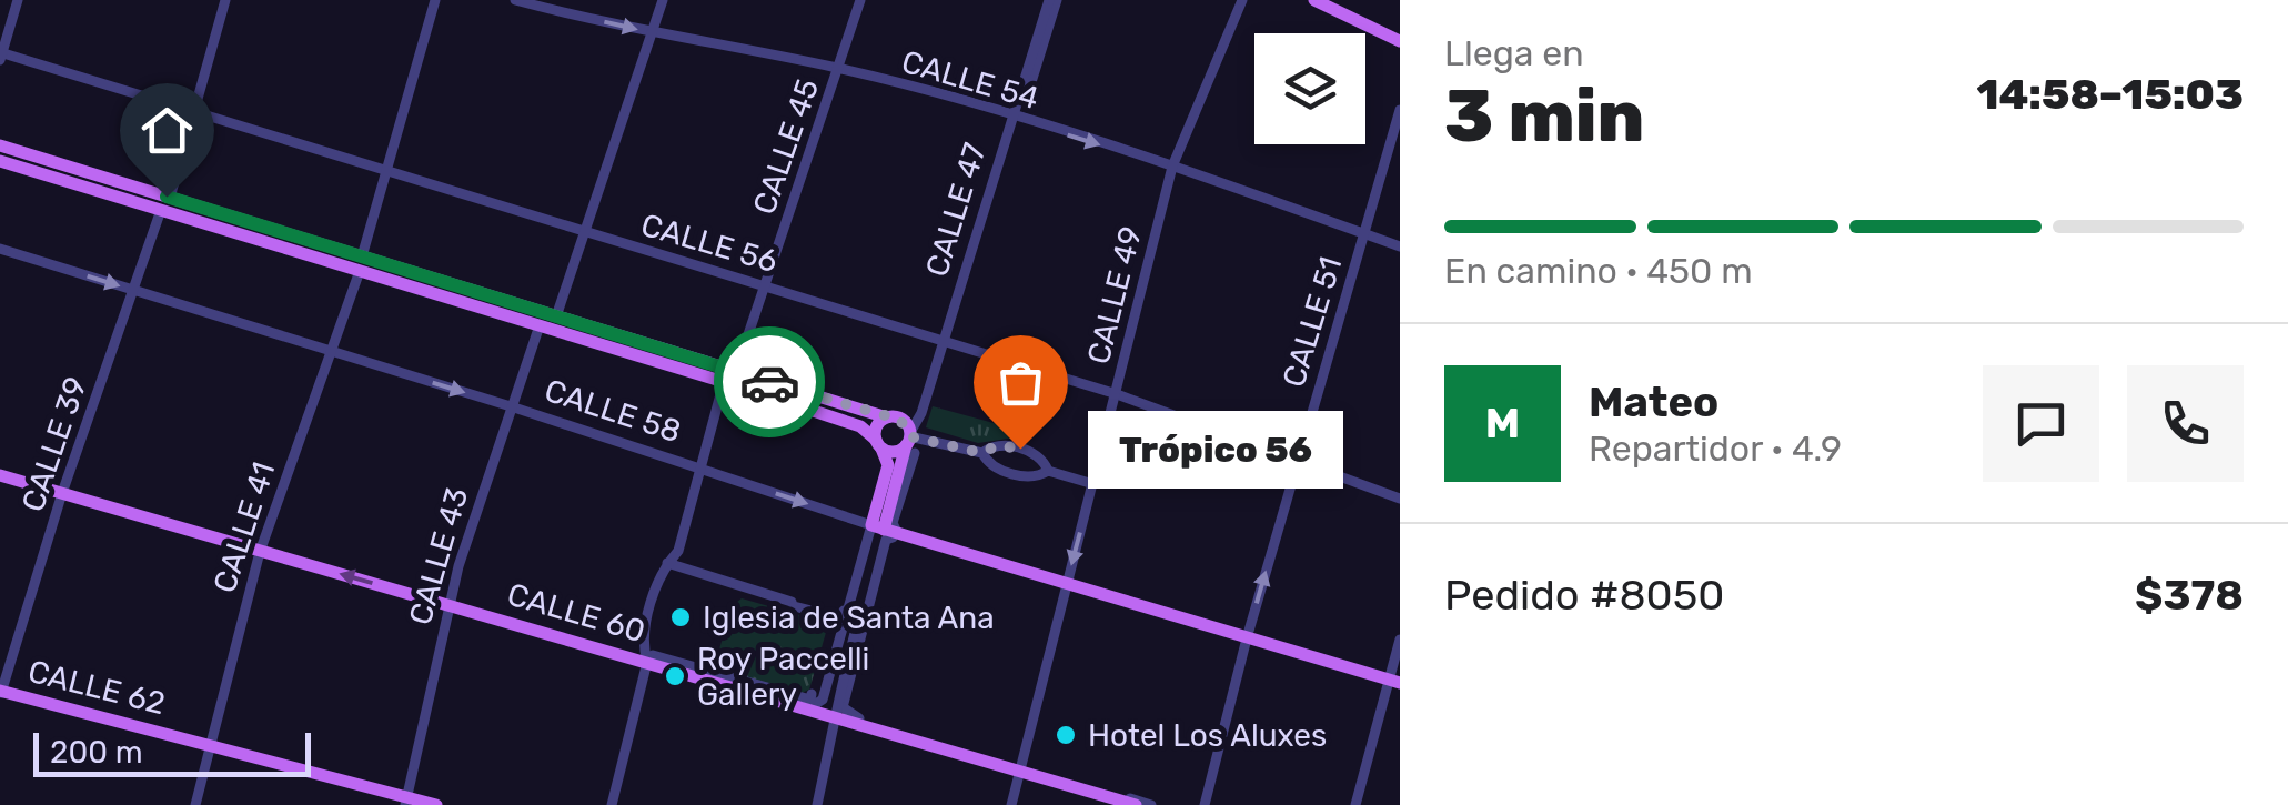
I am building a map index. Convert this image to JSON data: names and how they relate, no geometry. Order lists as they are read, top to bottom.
{
  "streets": {
    "main road": [
      "CALLE 47",
      "CALLE 58",
      "CALLE 60",
      "CALLE 62"
    ],
    "street": [
      "CALLE 54",
      "CALLE 45",
      "CALLE 56",
      "CALLE 49",
      "CALLE 51",
      "CALLE 39",
      "CALLE 41",
      "CALLE 43"
    ]
  },
  "crossings": [
    ["CALLE 54", "CALLE 45"],
    ["CALLE 54", "CALLE 47"],
    ["CALLE 54", "CALLE 49"],
    ["CALLE 54", "CALLE 51"],
    ["CALLE 45", "CALLE 56"],
    ["CALLE 47", "CALLE 56"],
    ["CALLE 47", "CALLE 58"],
    ["CALLE 47", "CALLE 60"],
    ["CALLE 56", "CALLE 49"],
    ["CALLE 56", "CALLE 51"],
    ["CALLE 56", "CALLE 39"],
    ["CALLE 56", "CALLE 41"],
    ["CALLE 49", "CALLE 58"],
    ["CALLE 49", "CALLE 60"],
    ["CALLE 51", "CALLE 58"],
    ["CALLE 58", "CALLE 39"],
    ["CALLE 58", "CALLE 41"],
    ["CALLE 58", "CALLE 43"],
    ["CALLE 39", "CALLE 60"],
    ["CALLE 39", "CALLE 62"],
    ["CALLE 41", "CALLE 60"],
    ["CALLE 41", "CALLE 62"],
    ["CALLE 43", "CALLE 60"],
    ["CALLE 43", "CALLE 62"]
  ],
  "one_way": ["CALLE 58"],
  "places": [
    "Trópico 56",
    "Iglesia de Santa Ana",
    "Roy Paccelli Gallery",
    "Hotel Los Aluxes"
  ],
  "scale_bar": "200 m",
  "page": {
    "heading": ["3 min", "Llega en", "14:58–15:03"],
    "panel": [
      "Mateo",
      "Repartidor · 4.9",
      "Pedido #8050",
      "$378"
    ],
    "bar": "En camino · 450 m",
    "round": "M",
    "bubble": "Trópico 56",
    "scale": "200 m"
  }
}
